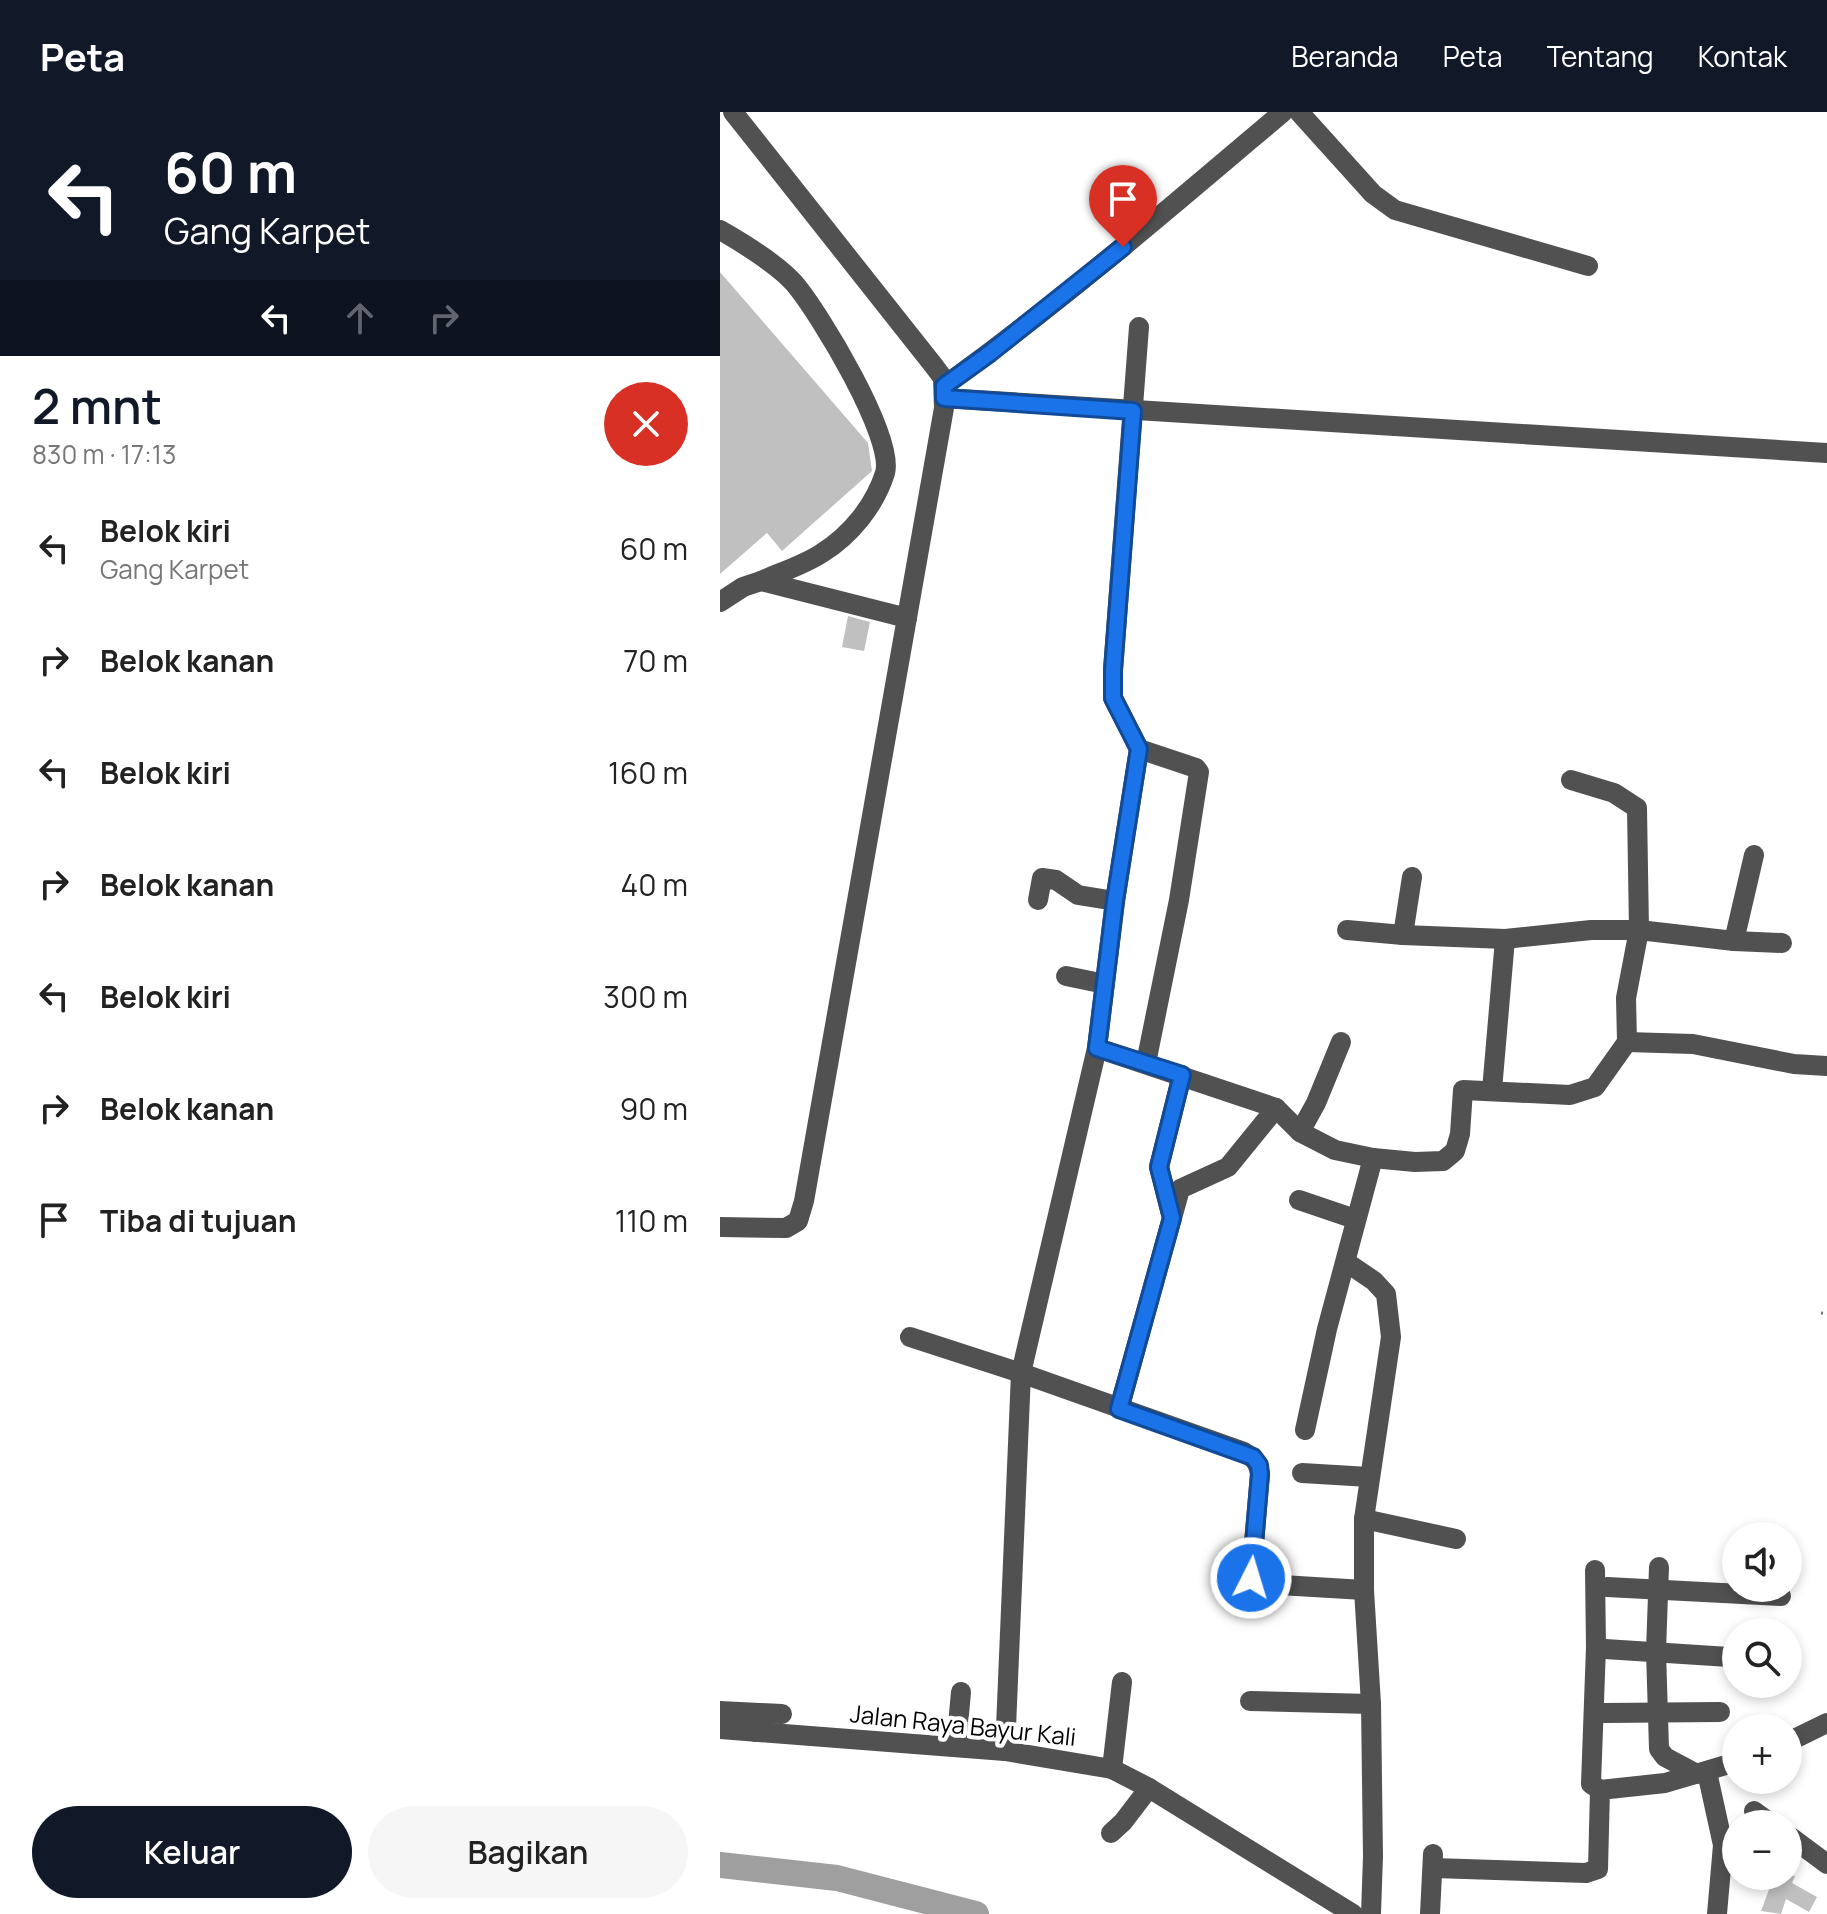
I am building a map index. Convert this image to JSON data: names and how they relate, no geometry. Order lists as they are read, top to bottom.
{
  "streets": {
    "street": ["Jalan Raya Bayur Kali"]
  },
  "page": {
    "header": "Peta",
    "nav": [
      "Beranda",
      "Peta",
      "Tentang",
      "Kontak"
    ],
    "turn": ["60 m", "Gang Karpet"],
    "heading": ["2 mnt", "830 m · 17:13"],
    "list": [
      {
        "name": "Belok kiri",
        "note": "Gang Karpet",
        "value": "60 m"
      },
      {
        "name": "Belok kanan",
        "value": "70 m"
      },
      {
        "name": "Belok kiri",
        "value": "160 m"
      },
      {
        "name": "Belok kanan",
        "value": "40 m"
      },
      {
        "name": "Belok kiri",
        "value": "300 m"
      },
      {
        "name": "Belok kanan",
        "value": "90 m"
      },
      {
        "name": "Tiba di tujuan",
        "value": "110 m"
      }
    ],
    "map_buttons": ["+", "−"],
    "buttons": ["Keluar", "Bagikan"]
  }
}
